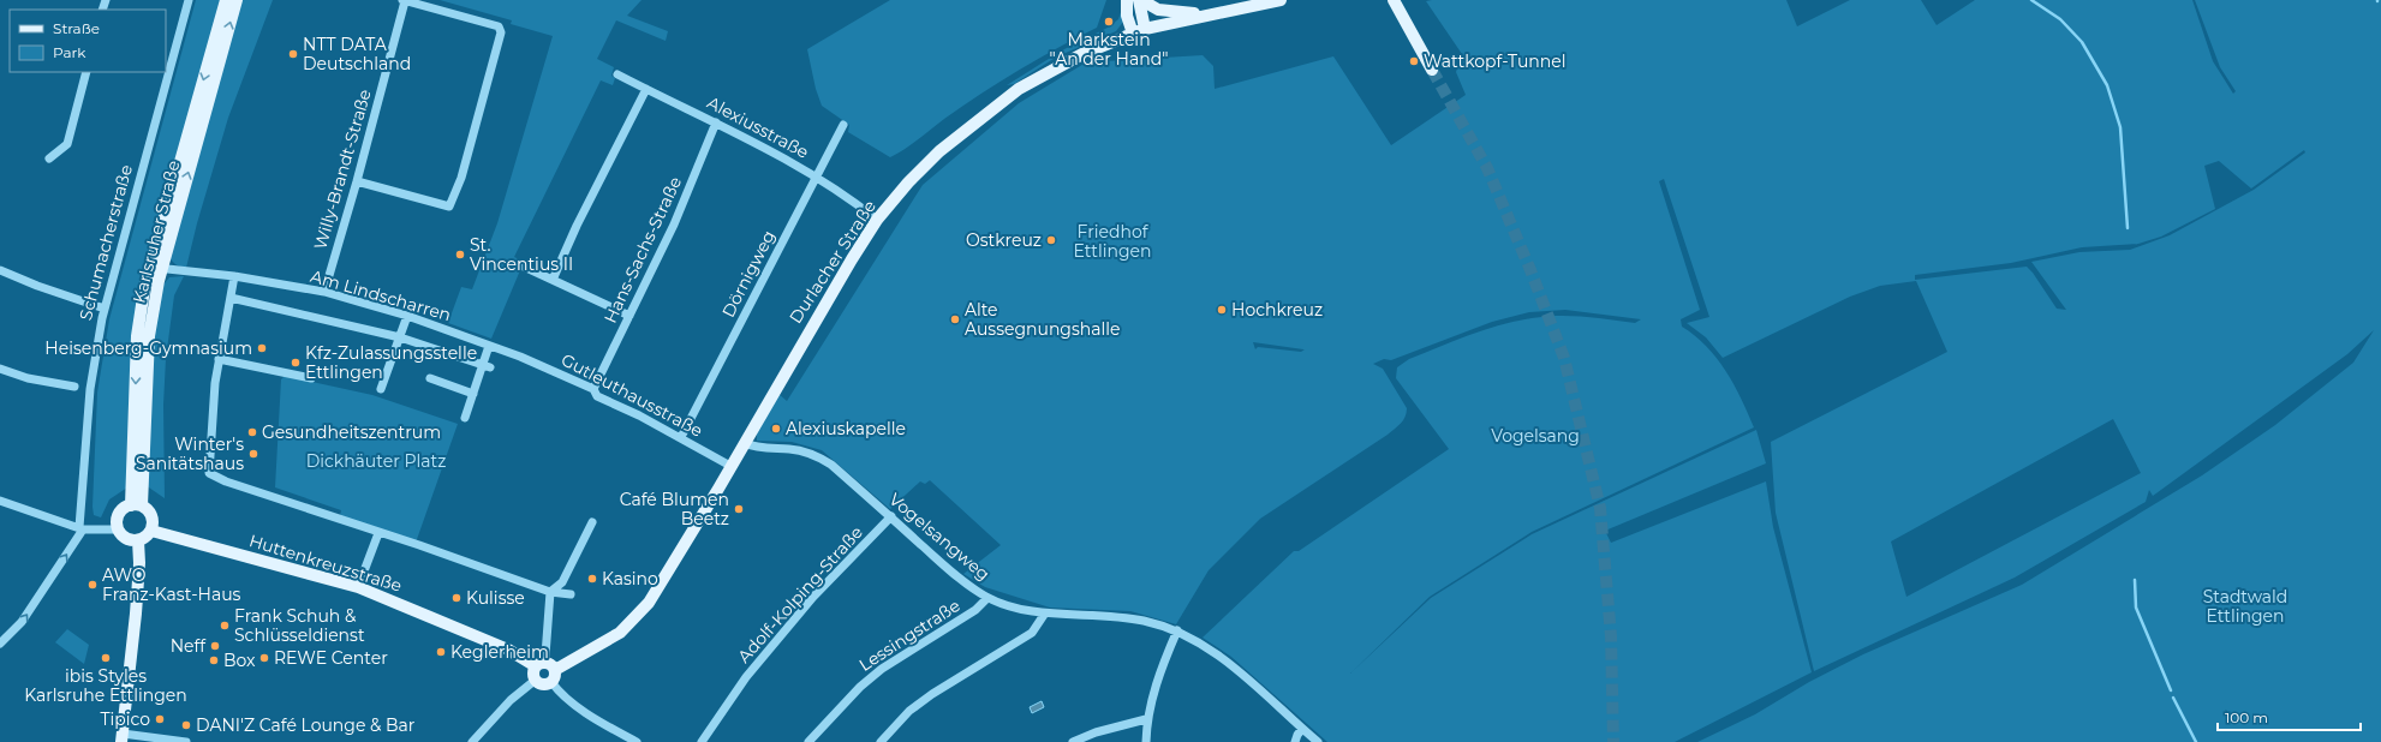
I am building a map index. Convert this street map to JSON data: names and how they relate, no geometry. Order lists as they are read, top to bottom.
{
  "streets": {
    "main road": ["Karlsruher Straße", "Durlacher Straße", "Huttenkreuzstraße"],
    "street": [
      "Alexiusstraße",
      "Willy-Brandt-Straße",
      "Schumacherstraße",
      "Hans-Sachs-Straße",
      "Dörnigweg",
      "Am Lindscharren",
      "Gutleuthausstraße",
      "Vogelsangweg",
      "Adolf-Kolping-Straße",
      "Lessingstraße"
    ]
  },
  "crossings": [
    ["Alexiusstraße", "Hans-Sachs-Straße"],
    ["Alexiusstraße", "Durlacher Straße"],
    ["Alexiusstraße", "Dörnigweg"],
    ["Willy-Brandt-Straße", "Am Lindscharren"],
    ["Karlsruher Straße", "Am Lindscharren"],
    ["Karlsruher Straße", "Huttenkreuzstraße"],
    ["Hans-Sachs-Straße", "Gutleuthausstraße"],
    ["Durlacher Straße", "Gutleuthausstraße"],
    ["Durlacher Straße", "Vogelsangweg"],
    ["Durlacher Straße", "Huttenkreuzstraße"],
    ["Dörnigweg", "Gutleuthausstraße"],
    ["Am Lindscharren", "Gutleuthausstraße"],
    ["Vogelsangweg", "Adolf-Kolping-Straße"],
    ["Vogelsangweg", "Lessingstraße"]
  ],
  "parks": [
    "Friedhof Ettlingen",
    "Vogelsang",
    "Dickhäuter Platz",
    "Stadtwald Ettlingen"
  ],
  "places": [
    "Markstein \"An der Hand\"",
    "NTT DATA Deutschland",
    "Wattkopf-Tunnel",
    "Ostkreuz",
    "St. Vincentius II",
    "Hochkreuz",
    "Alte Aussegnungshalle",
    "Heisenberg-Gymnasium",
    "Kfz-Zulassungsstelle Ettlingen",
    "Alexiuskapelle",
    "Gesundheitszentrum",
    "Winter's Sanitätshaus",
    "Café Blumen Beetz",
    "Kasino",
    "AWO Franz-Kast-Haus",
    "Kulisse",
    "Frank Schuh & Schlüsseldienst",
    "Neff",
    "Keglerheim",
    "ibis Styles Karlsruhe Ettlingen",
    "REWE Center",
    "Box",
    "Tipico",
    "DANI'Z Café Lounge & Bar"
  ],
  "legend": ["Straße", "Park"],
  "scale_bar": "100 m"
}
